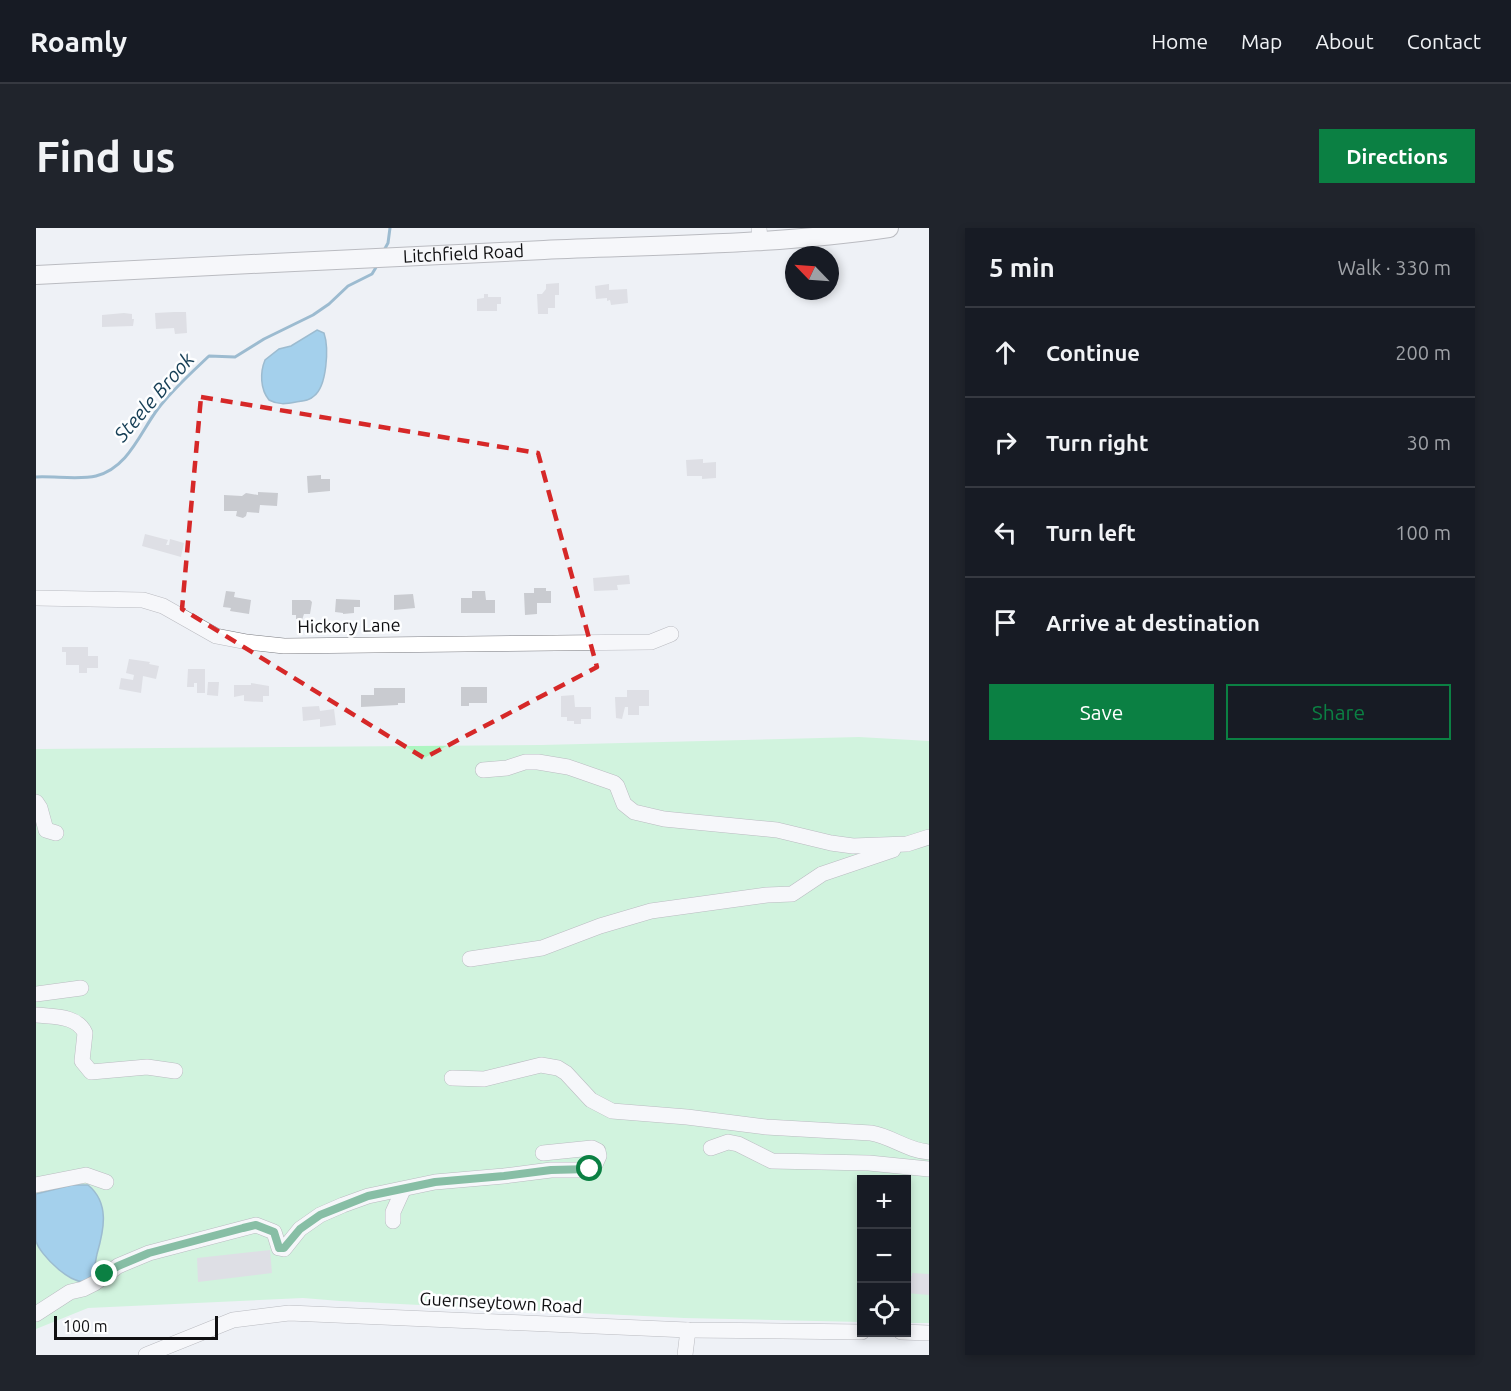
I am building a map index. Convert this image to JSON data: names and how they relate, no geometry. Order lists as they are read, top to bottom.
{
  "streets": {
    "main road": ["Litchfield Road"],
    "street": ["Hickory Lane", "Guernseytown Road"]
  },
  "water": ["Steele Brook"],
  "scale_bar": "100 m",
  "north": "top left",
  "page": {
    "header": "Roamly",
    "nav": [
      "Home",
      "Map",
      "About",
      "Contact"
    ],
    "buttons": [
      "Directions",
      ["Save", "Share"]
    ],
    "title": "Find us",
    "heading": ["5 min", "Walk · 330 m"],
    "list": [
      ["Continue", "200 m"],
      ["Turn right", "30 m"],
      ["Turn left", "100 m"],
      "Arrive at destination"
    ],
    "map_buttons": ["+", "−"],
    "scale": "100 m"
  }
}
